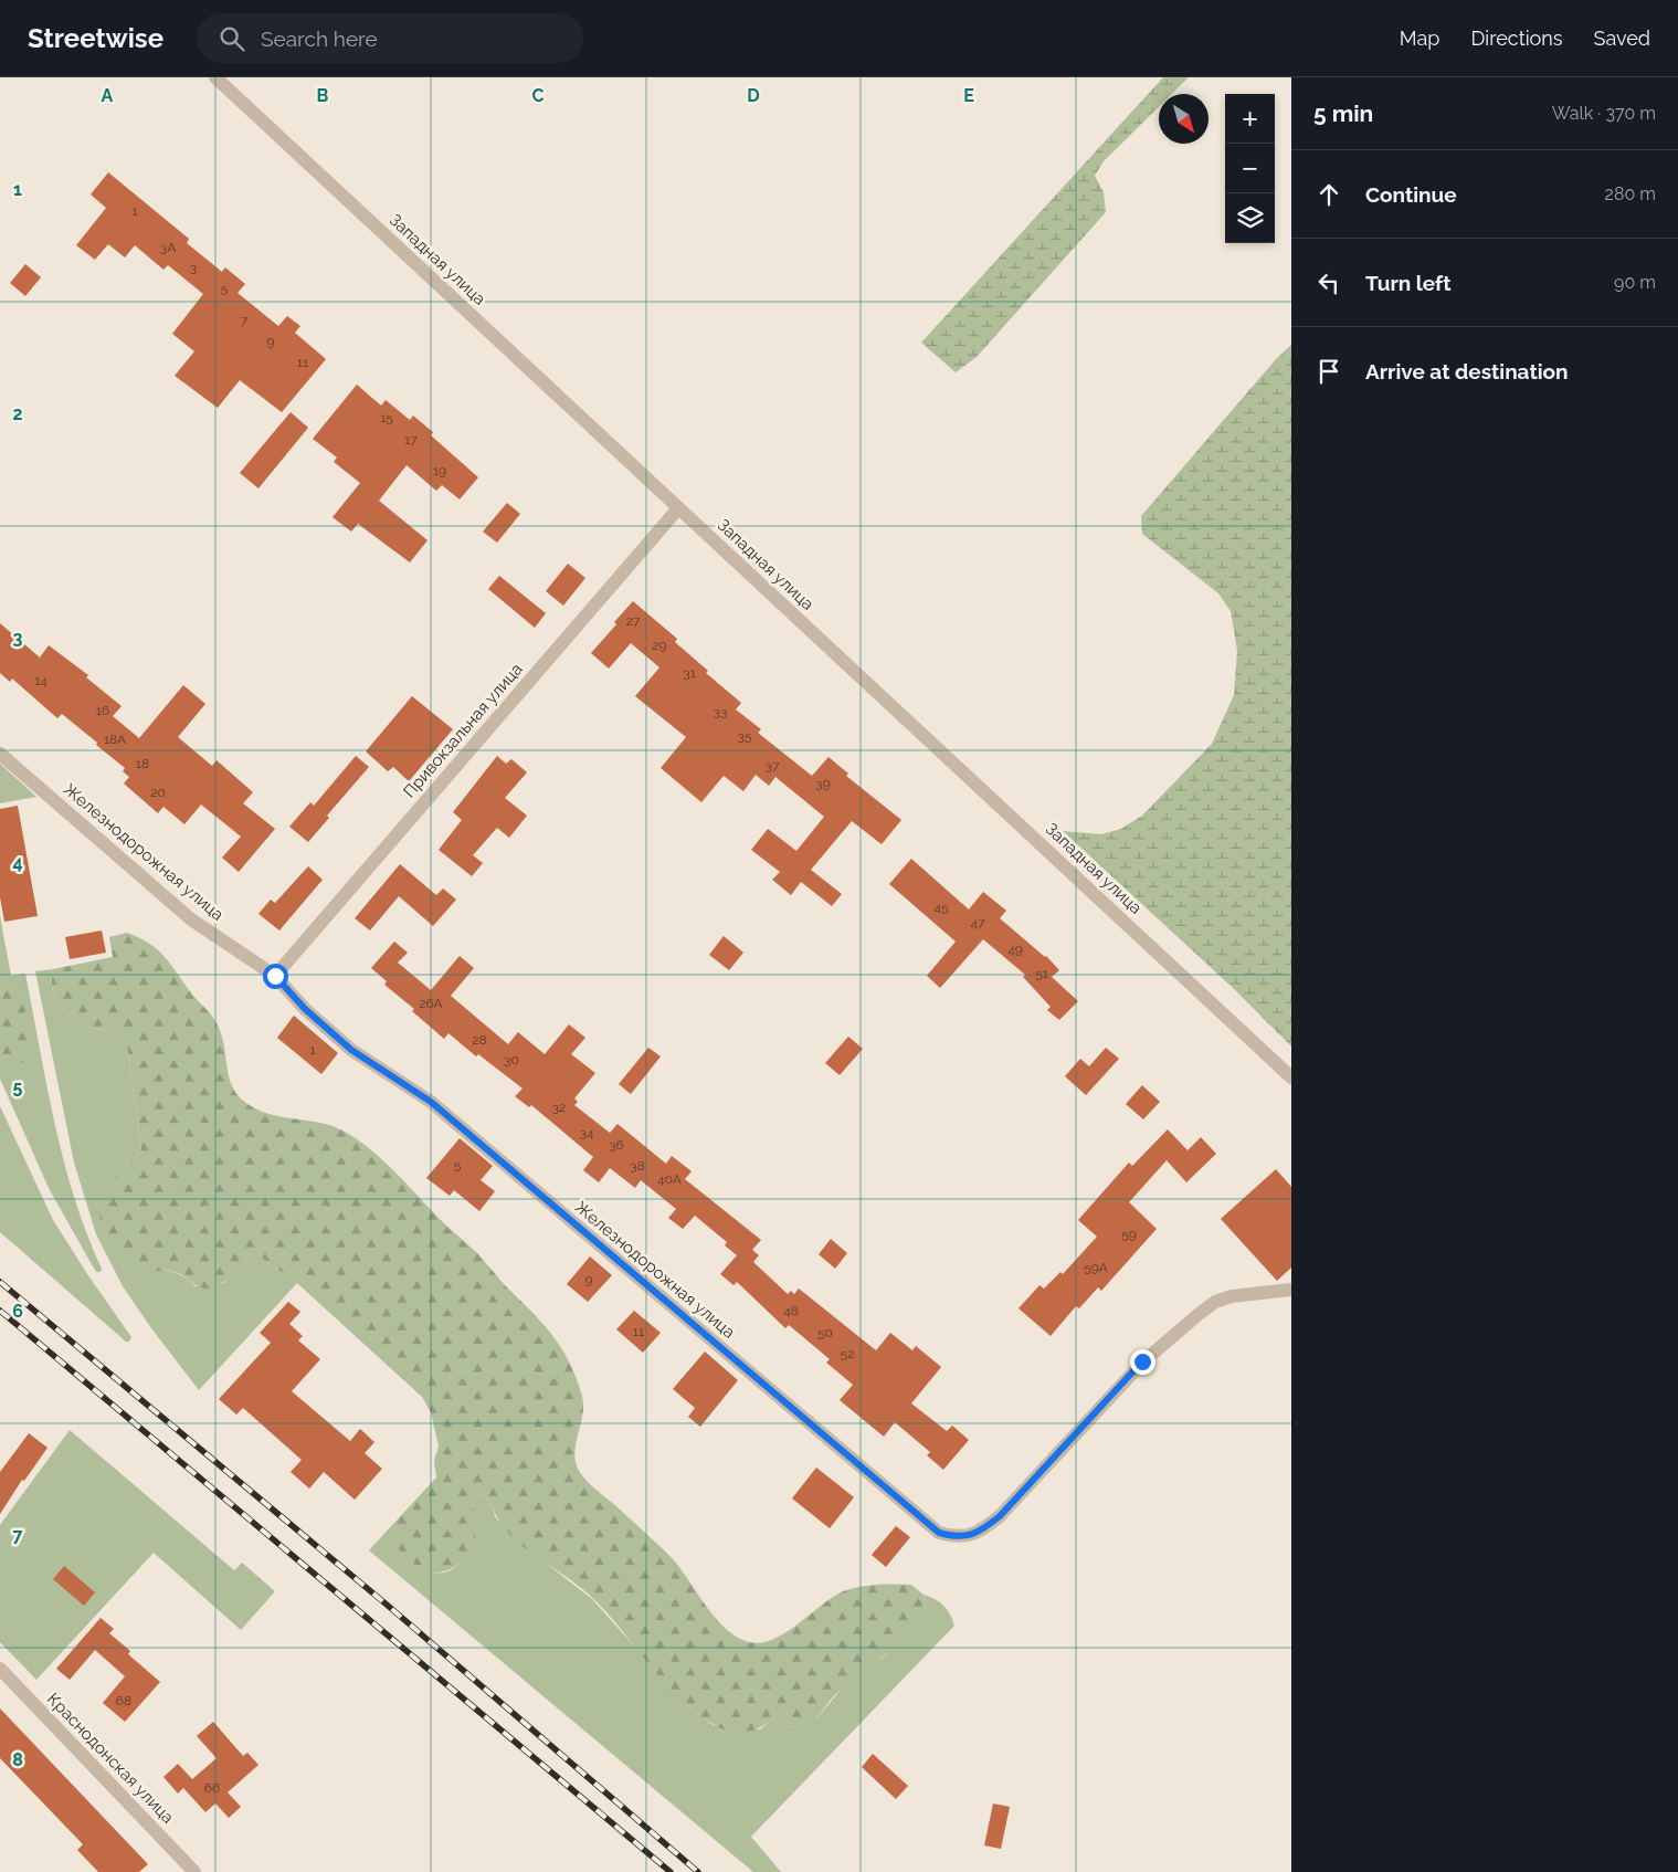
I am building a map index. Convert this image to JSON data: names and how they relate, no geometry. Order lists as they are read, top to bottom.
{
  "streets": {
    "street": [
      "Западная улица",
      "Привокзальная улица",
      "Железнодорожная улица",
      "Краснодонская улица"
    ]
  },
  "crossings": [
    ["Западная улица", "Привокзальная улица"],
    ["Привокзальная улица", "Железнодорожная улица"]
  ],
  "house_numbers": [
    "1",
    "3А",
    "3",
    "5",
    "7",
    "9",
    "11",
    "15",
    "17",
    "19",
    "27",
    "29",
    "31",
    "14",
    "16",
    "33",
    "35",
    "18А",
    "18",
    "37",
    "39",
    "20",
    "45",
    "47",
    "49",
    "51",
    "26А",
    "28",
    "1",
    "30",
    "32",
    "34",
    "36",
    "5",
    "38",
    "40А",
    "59",
    "59А",
    "9",
    "48",
    "11",
    "50",
    "52",
    "68",
    "66"
  ],
  "north": "bottom right",
  "page": {
    "header": "Streetwise",
    "search": "Search here",
    "nav": ["Map", "Directions", "Saved"],
    "heading": ["5 min", "Walk · 370 m"],
    "map_buttons": ["+", "−"],
    "list": [
      ["Continue", "280 m"],
      ["Turn left", "90 m"],
      "Arrive at destination"
    ]
  },
  "grid": {
    "columns": [
      "A",
      "B",
      "C",
      "D",
      "E"
    ],
    "rows": [
      "1",
      "2",
      "3",
      "4",
      "5",
      "6",
      "7",
      "8"
    ]
  }
}
